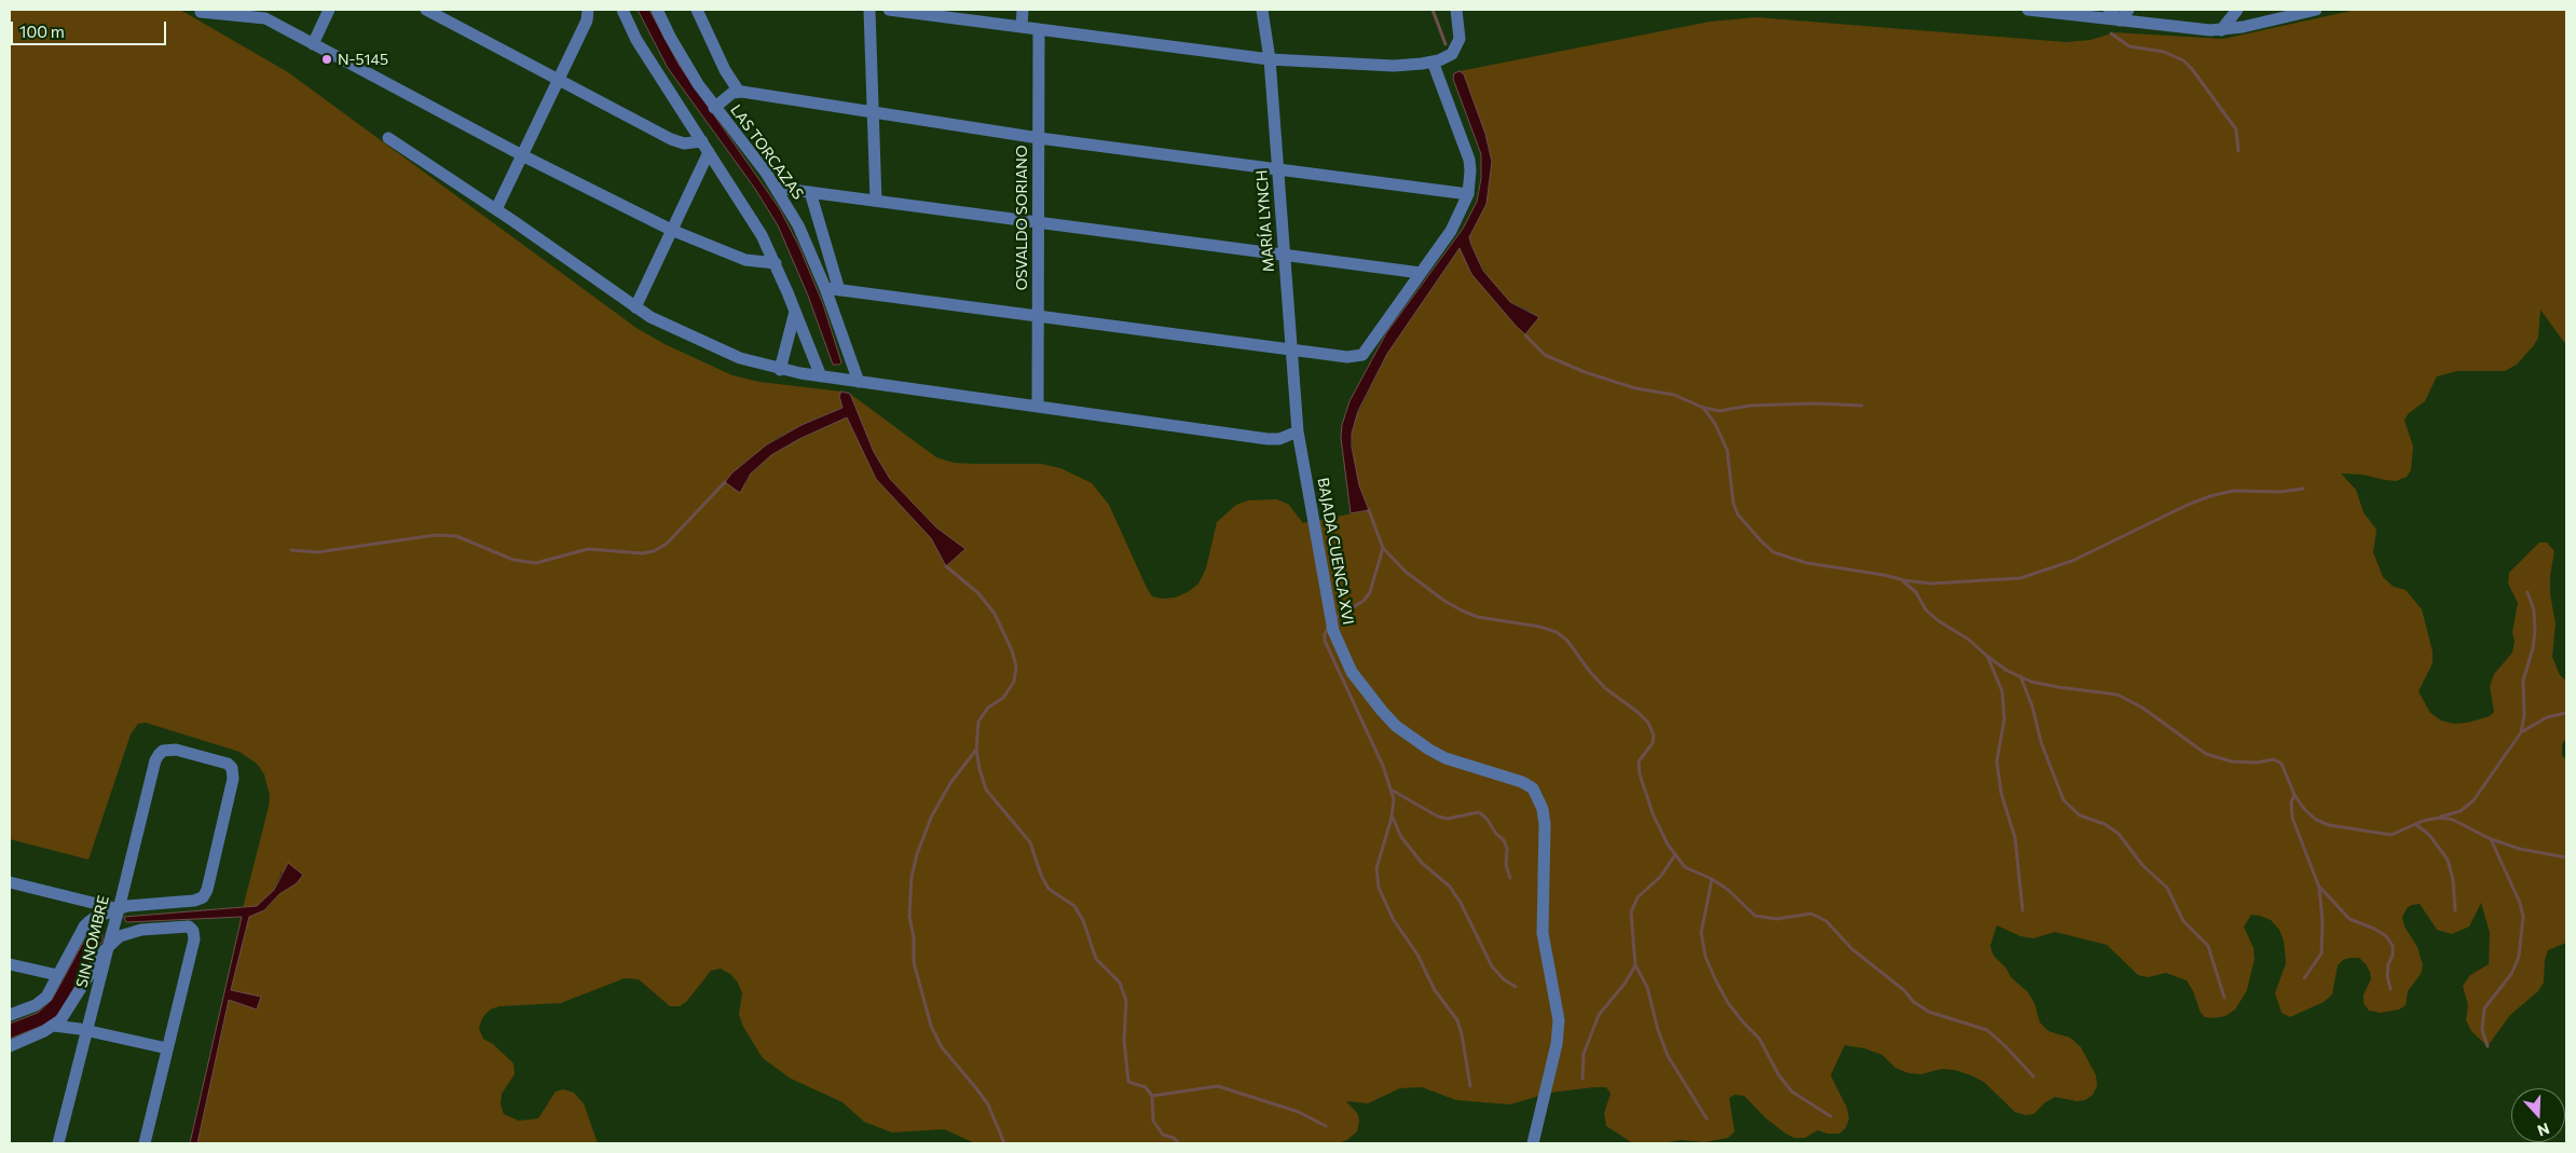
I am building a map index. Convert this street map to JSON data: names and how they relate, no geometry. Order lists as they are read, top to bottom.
{
  "streets": {
    "street": [
      "LAS TORCAZAS",
      "OSVALDO SORIANO",
      "MARÍA LYNCH",
      "BAJADA CUENCA XVI",
      "SIN NOMBRE"
    ]
  },
  "crossings": [
    ["MARÍA LYNCH", "BAJADA CUENCA XVI"]
  ],
  "places": ["N-5145"],
  "scale_bar": "100 m",
  "north": "bottom"
}
